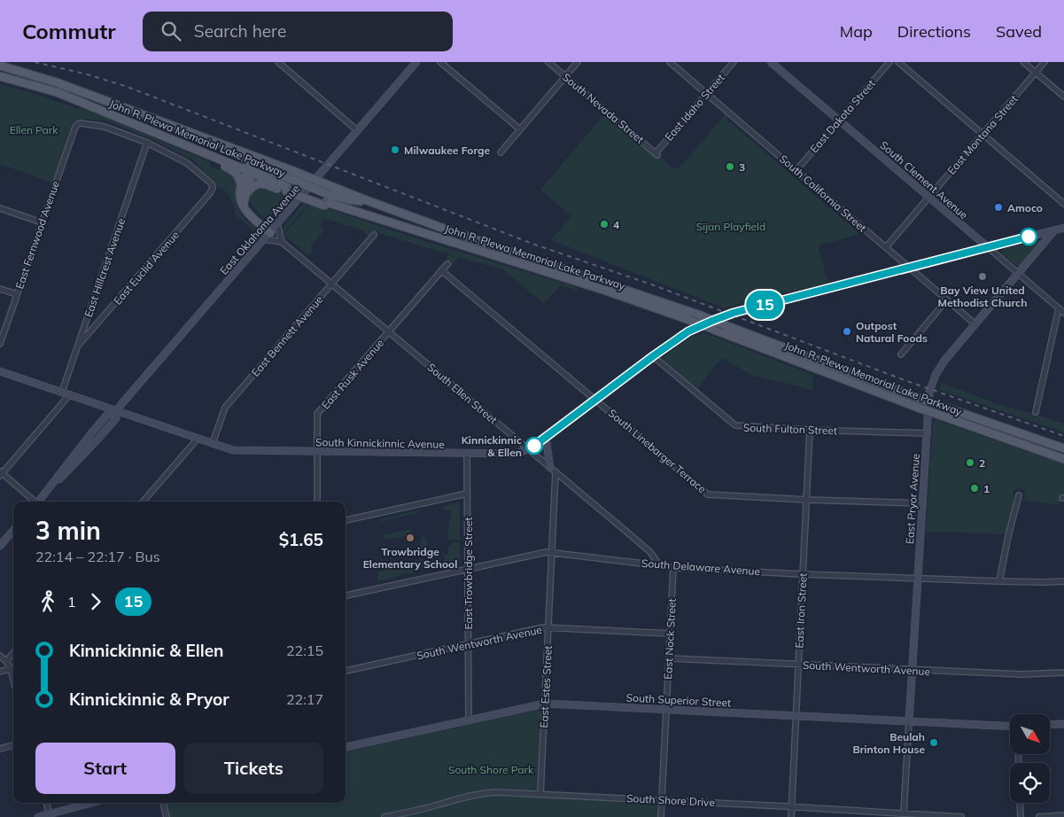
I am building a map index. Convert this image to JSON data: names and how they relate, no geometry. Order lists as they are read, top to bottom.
{
  "streets": {
    "main road": ["John R. Plewa Memorial Lake Parkway"],
    "street": [
      "East Idaho Street",
      "South Nevada Street",
      "East Dakota Street",
      "East Montana Street",
      "South Clement Avenue",
      "South California Street",
      "East Oklahoma Avenue",
      "East Fernwood Avenue",
      "East Hillcrest Avenue",
      "East Euclid Avenue",
      "East Bennett Avenue",
      "East Rusk Avenue",
      "South Ellen Street",
      "South Fulton Street",
      "South Kinnickinnic Avenue",
      "South Linebarger Terrace",
      "East Pryor Avenue",
      "South Delaware Avenue",
      "East Trowbridge Street",
      "East Iron Street",
      "East Nock Street",
      "South Wentworth Avenue",
      "East Estes Street",
      "South Superior Street",
      "South Shore Drive"
    ]
  },
  "crossings": [
    ["East Idaho Street", "South Nevada Street"],
    ["East Idaho Street", "South California Street"],
    ["East Dakota Street", "South Clement Avenue"],
    ["East Dakota Street", "South California Street"],
    ["East Montana Street", "South Clement Avenue"],
    ["East Montana Street", "South California Street"],
    ["South Clement Avenue", "South Kinnickinnic Avenue"],
    ["South Clement Avenue", "East Pryor Avenue"],
    ["South California Street", "South Kinnickinnic Avenue"],
    ["South California Street", "East Pryor Avenue"],
    ["East Oklahoma Avenue", "South Kinnickinnic Avenue"],
    ["East Fernwood Avenue", "East Hillcrest Avenue"],
    ["East Fernwood Avenue", "East Euclid Avenue"],
    ["East Hillcrest Avenue", "East Euclid Avenue"],
    ["East Hillcrest Avenue", "South Kinnickinnic Avenue"],
    ["East Bennett Avenue", "South Ellen Street"],
    ["East Bennett Avenue", "South Kinnickinnic Avenue"],
    ["East Rusk Avenue", "South Ellen Street"],
    ["East Rusk Avenue", "South Kinnickinnic Avenue"],
    ["East Rusk Avenue", "South Linebarger Terrace"],
    ["South Ellen Street", "South Kinnickinnic Avenue"],
    ["South Ellen Street", "South Delaware Avenue"],
    ["South Ellen Street", "East Estes Street"],
    ["South Fulton Street", "South Kinnickinnic Avenue"],
    ["South Fulton Street", "East Pryor Avenue"],
    ["South Fulton Street", "East Iron Street"],
    ["South Kinnickinnic Avenue", "South Linebarger Terrace"],
    ["South Kinnickinnic Avenue", "East Pryor Avenue"],
    ["South Kinnickinnic Avenue", "East Trowbridge Street"],
    ["South Linebarger Terrace", "East Pryor Avenue"],
    ["South Linebarger Terrace", "East Iron Street"],
    ["East Pryor Avenue", "South Delaware Avenue"],
    ["East Pryor Avenue", "South Wentworth Avenue"],
    ["East Pryor Avenue", "South Superior Street"],
    ["East Pryor Avenue", "South Shore Drive"],
    ["South Delaware Avenue", "East Trowbridge Street"],
    ["South Delaware Avenue", "East Iron Street"],
    ["South Delaware Avenue", "East Nock Street"],
    ["South Delaware Avenue", "East Estes Street"],
    ["East Trowbridge Street", "South Wentworth Avenue"],
    ["East Trowbridge Street", "South Superior Street"],
    ["East Iron Street", "South Wentworth Avenue"],
    ["East Iron Street", "South Superior Street"],
    ["East Iron Street", "South Shore Drive"],
    ["East Nock Street", "South Wentworth Avenue"],
    ["East Nock Street", "South Superior Street"],
    ["East Nock Street", "South Shore Drive"],
    ["South Wentworth Avenue", "East Estes Street"],
    ["East Estes Street", "South Superior Street"],
    ["East Estes Street", "South Shore Drive"]
  ],
  "parks": ["Ellen Park", "Sijan Playfield", "South Shore Park"],
  "places": [
    "Milwaukee Forge",
    "3",
    "Amoco",
    "4",
    "Bay View United Methodist Church",
    "Outpost Natural Foods",
    "Kinnickinnic & Ellen",
    "2",
    "1",
    "Trowbridge Elementary School",
    "Beulah Brinton House"
  ],
  "lines": ["bus line 15"],
  "north": "bottom right",
  "page": {
    "header": "Commutr",
    "search": "Search here",
    "nav": ["Map", "Directions", "Saved"],
    "on_map": "15",
    "heading": ["3 min", "22:14 – 22:17 · Bus", "$1.65"],
    "legs": ["1", "15"],
    "list": [
      {
        "name": "Kinnickinnic & Ellen",
        "value": "22:15"
      },
      {
        "name": "Kinnickinnic & Pryor",
        "value": "22:17"
      }
    ],
    "buttons": ["Start", "Tickets"]
  }
}
